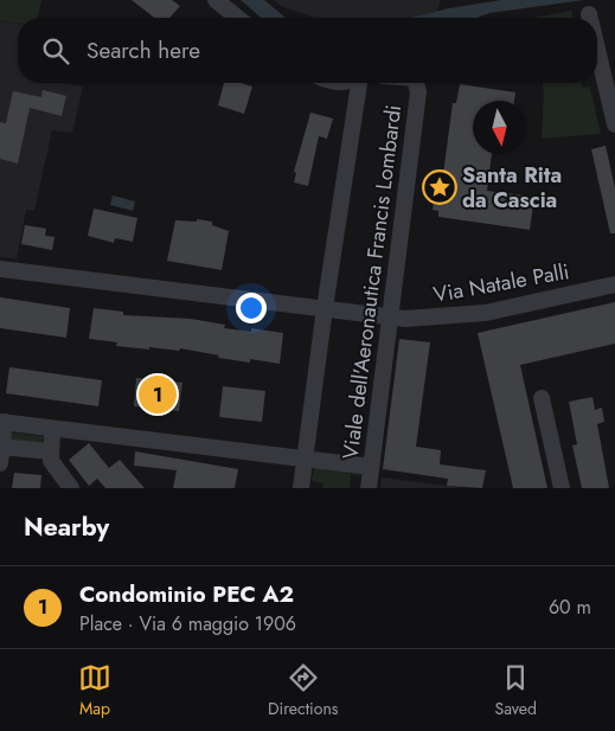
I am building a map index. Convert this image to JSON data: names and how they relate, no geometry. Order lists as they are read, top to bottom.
{
  "streets": {
    "street": ["Viale dell'Aeronautica Francis Lombardi", "Via Natale Palli"]
  },
  "crossings": [
    ["Viale dell'Aeronautica Francis Lombardi", "Via Natale Palli"]
  ],
  "places": {
    "place": ["Santa Rita da Cascia"]
  },
  "north": "bottom",
  "page": {
    "search": "Search here",
    "pins": "1",
    "heading": "Nearby",
    "list": [
      {
        "mark": "1",
        "name": "Condominio PEC A2",
        "note": "Place · Via 6 maggio 1906",
        "value": "60 m"
      }
    ],
    "nav": ["Map", "Directions", "Saved"]
  }
}
